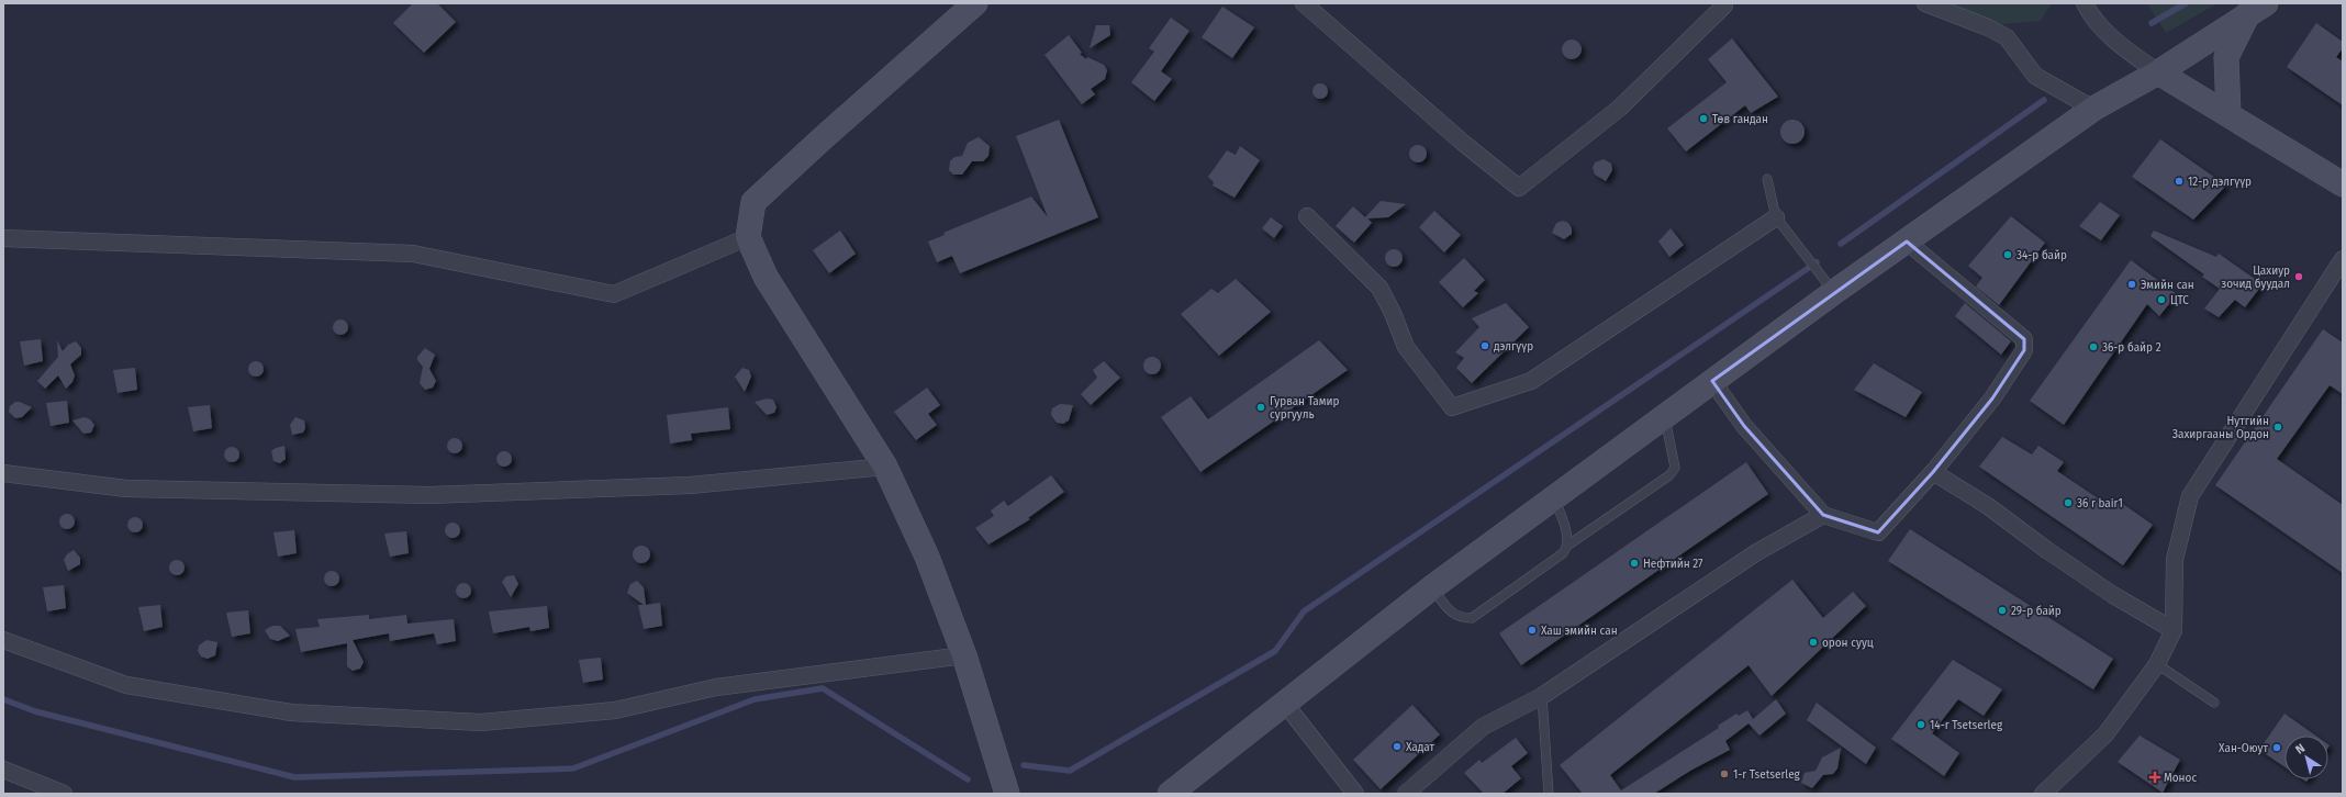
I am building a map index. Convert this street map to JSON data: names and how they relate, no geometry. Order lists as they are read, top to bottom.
{
  "places": {
    "other": [
      "Төв гандан",
      "12-р дэлгүүр",
      "34-р байр",
      "Цахиур зочид буудал",
      "Эмийн сан",
      "ЦТС",
      "дэлгүүр",
      "36-р байр 2",
      "Гурван Тамир сургууль",
      "Нутгийн Захиргааны Ордон",
      "36 r bair1",
      "Нефтийн 27",
      "29-р байр",
      "Хаш эмийн сан",
      "орон сууц",
      "14-r Tsetserleg",
      "Хадат",
      "Хан-Оюут",
      "1-r Tsetserleg"
    ],
    "health": ["Монос"]
  },
  "north": "top left"
}
